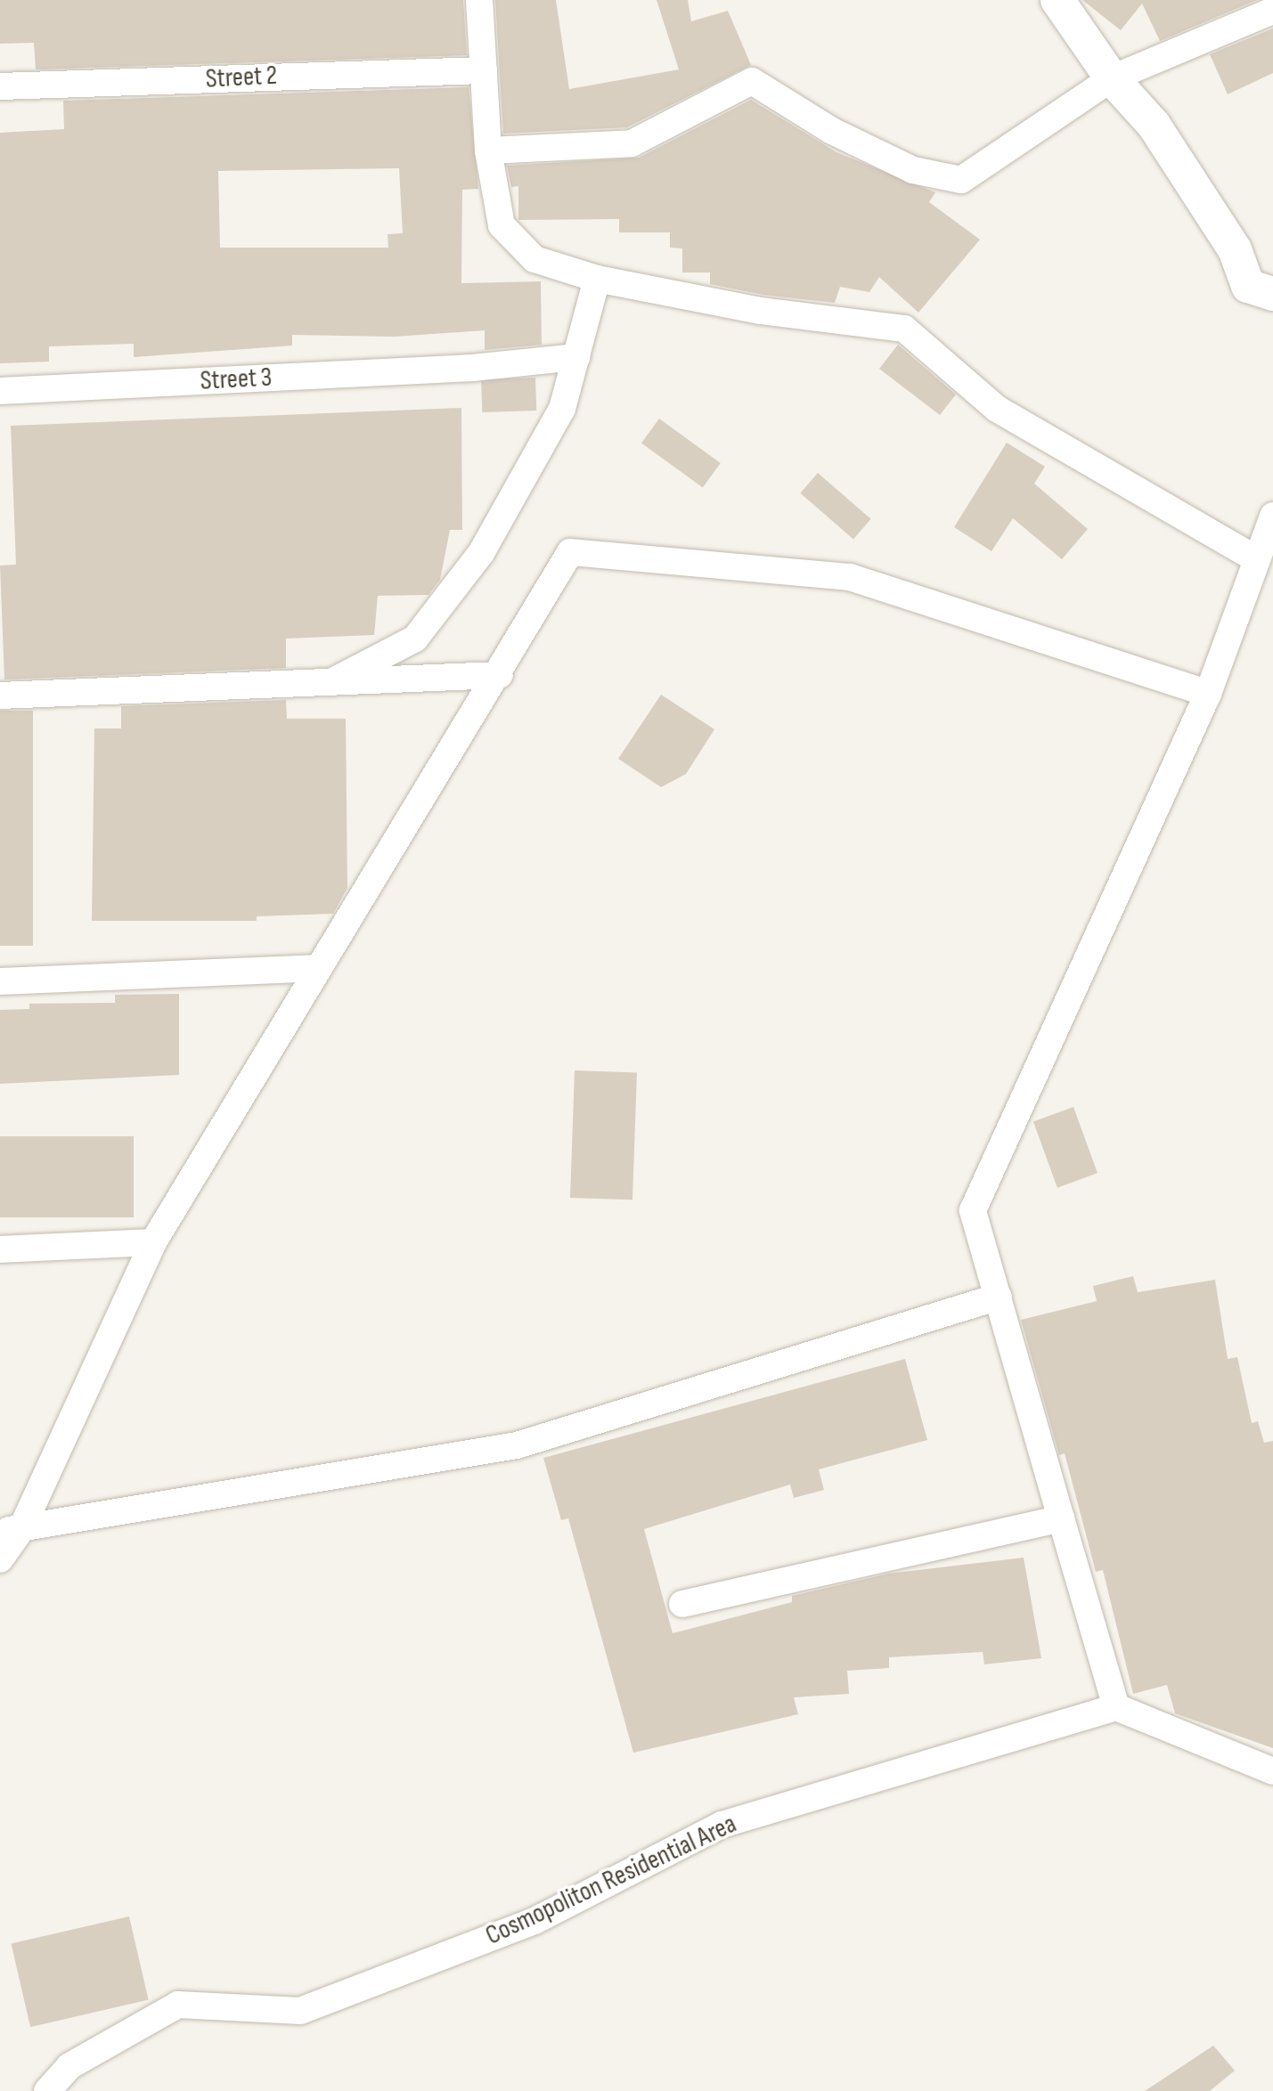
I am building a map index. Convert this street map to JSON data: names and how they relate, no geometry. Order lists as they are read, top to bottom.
{
  "streets": {
    "street": ["Street 2", "Street 3", "Cosmopoliton Residential Area"]
  }
}
